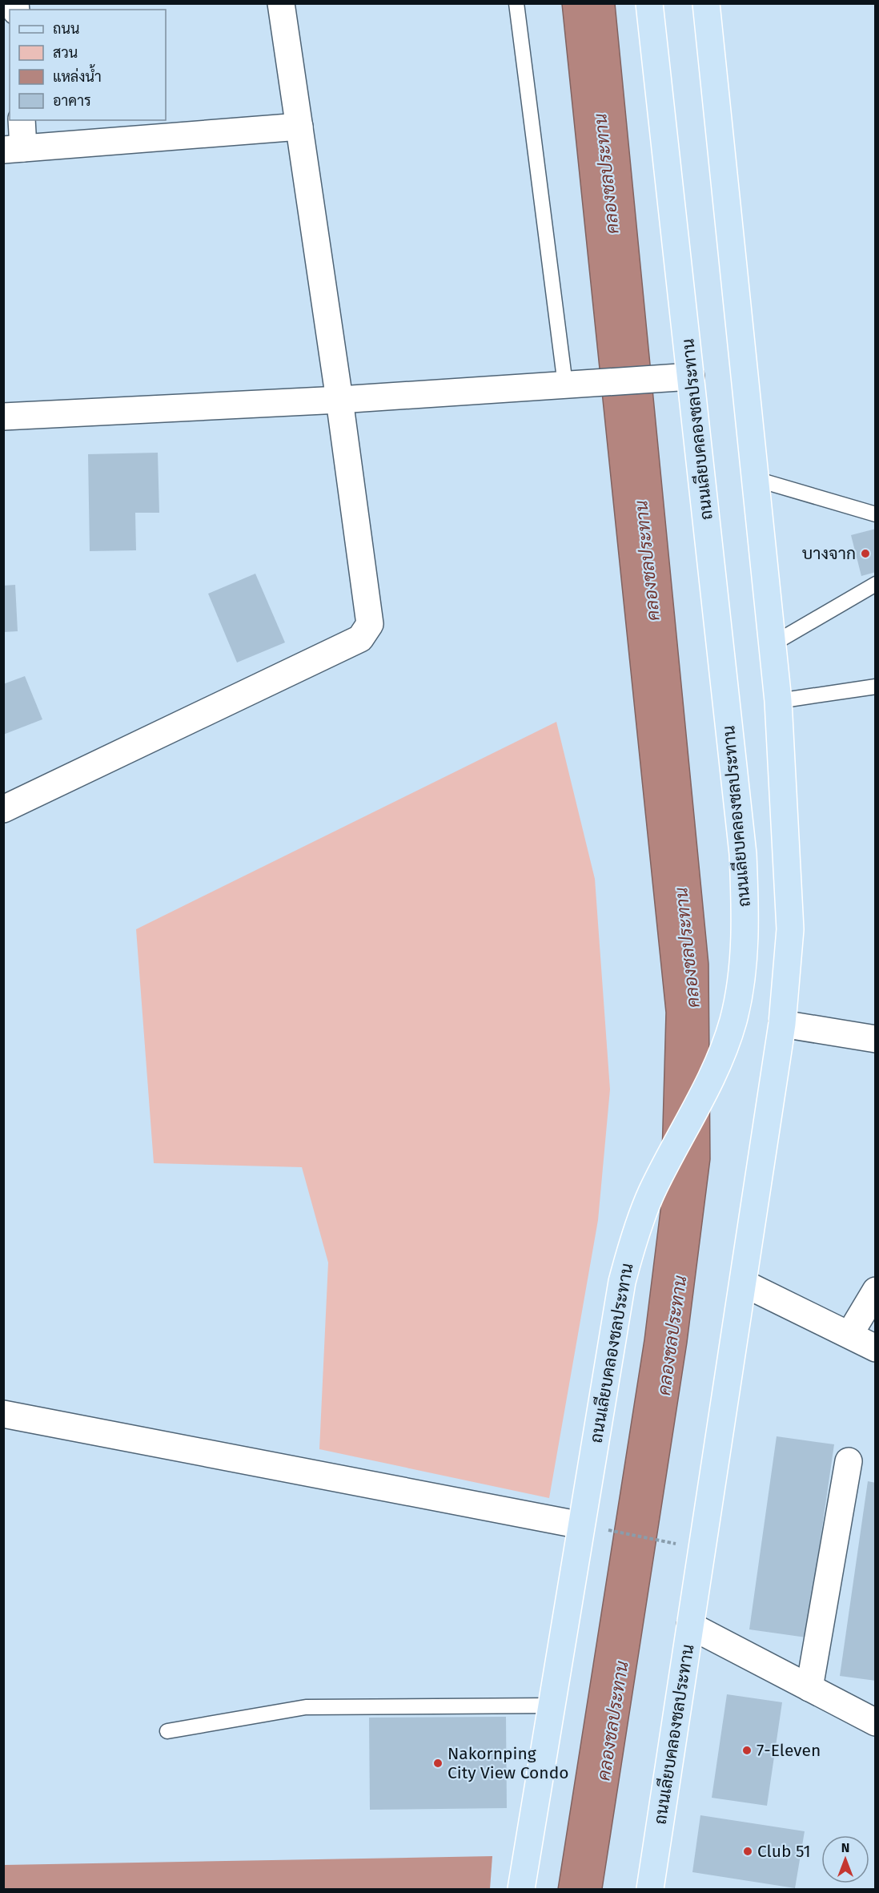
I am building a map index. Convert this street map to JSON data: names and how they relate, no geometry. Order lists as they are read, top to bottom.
{
  "streets": {
    "main road": ["ถนนเลียบคลองชลประทาน"]
  },
  "water": ["คลองชลประทาน"],
  "places": [
    "บางจาก",
    "7-Eleven",
    "Nakornping City View Condo",
    "Club 51"
  ],
  "legend": [
    "ถนน",
    "สวน",
    "แหล่งน้ำ",
    "อาคาร"
  ],
  "north": "top"
}
